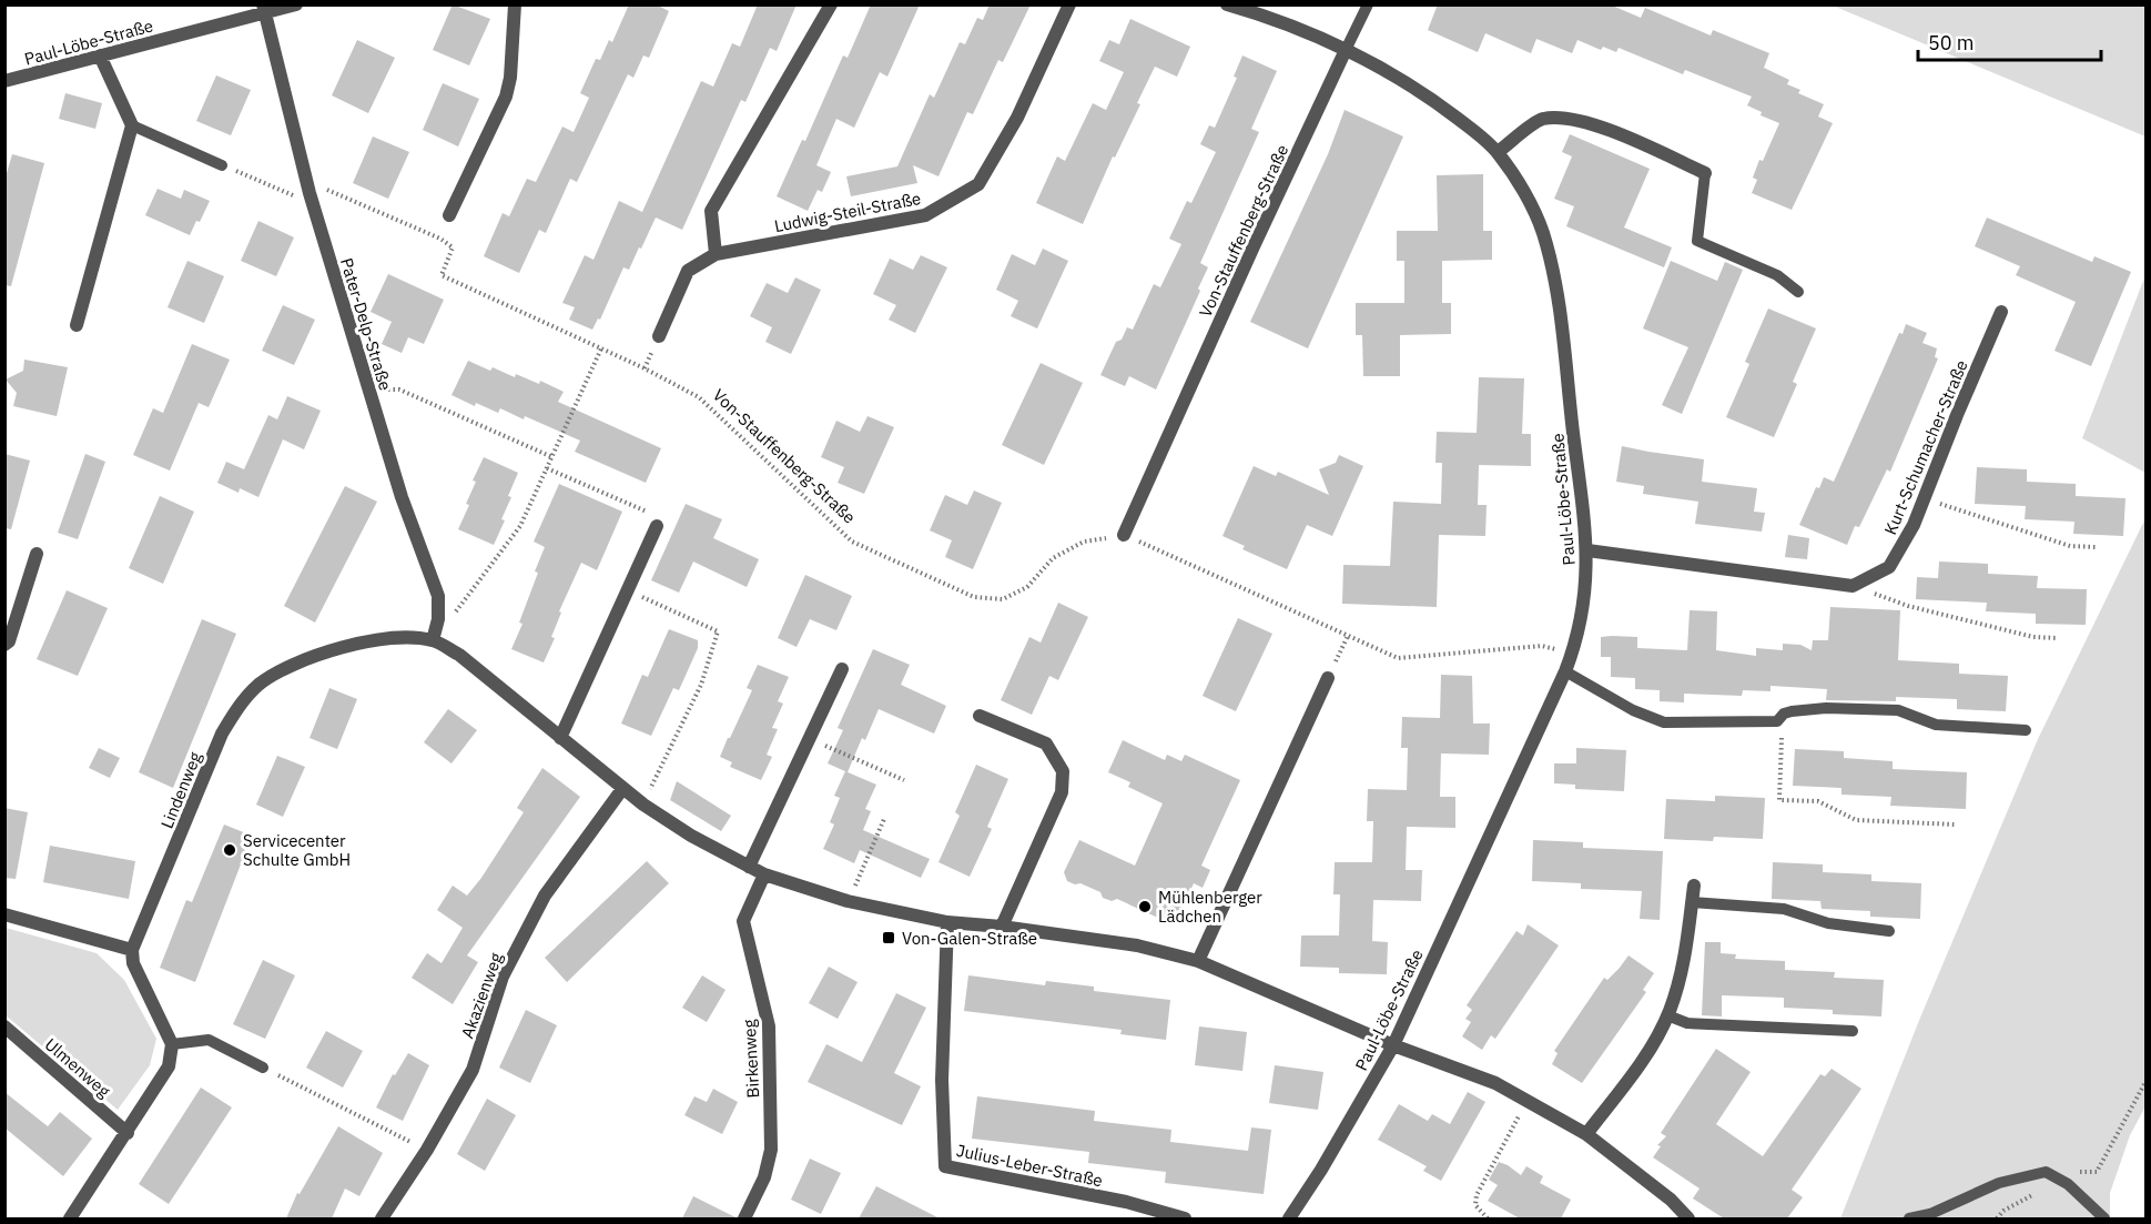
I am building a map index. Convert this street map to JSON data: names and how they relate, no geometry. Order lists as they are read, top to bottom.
{
  "streets": {
    "street": [
      "Paul-Löbe-Straße",
      "Ludwig-Steil-Straße",
      "Von-Stauffenberg-Straße",
      "Pater-Delp-Straße",
      "Kurt-Schumacher-Straße",
      "Lindenweg",
      "Akazienweg",
      "Birkenweg",
      "Ulmenweg",
      "Julius-Leber-Straße"
    ]
  },
  "crossings": [
    ["Paul-Löbe-Straße", "Von-Stauffenberg-Straße"],
    ["Paul-Löbe-Straße", "Pater-Delp-Straße"],
    ["Pater-Delp-Straße", "Lindenweg"],
    ["Lindenweg", "Akazienweg"]
  ],
  "places": {
    "other": ["Servicecenter Schulte GmbH", "Mühlenberger Lädchen"],
    "transit": ["Von-Galen-Straße"]
  },
  "scale_bar": "50 m"
}
